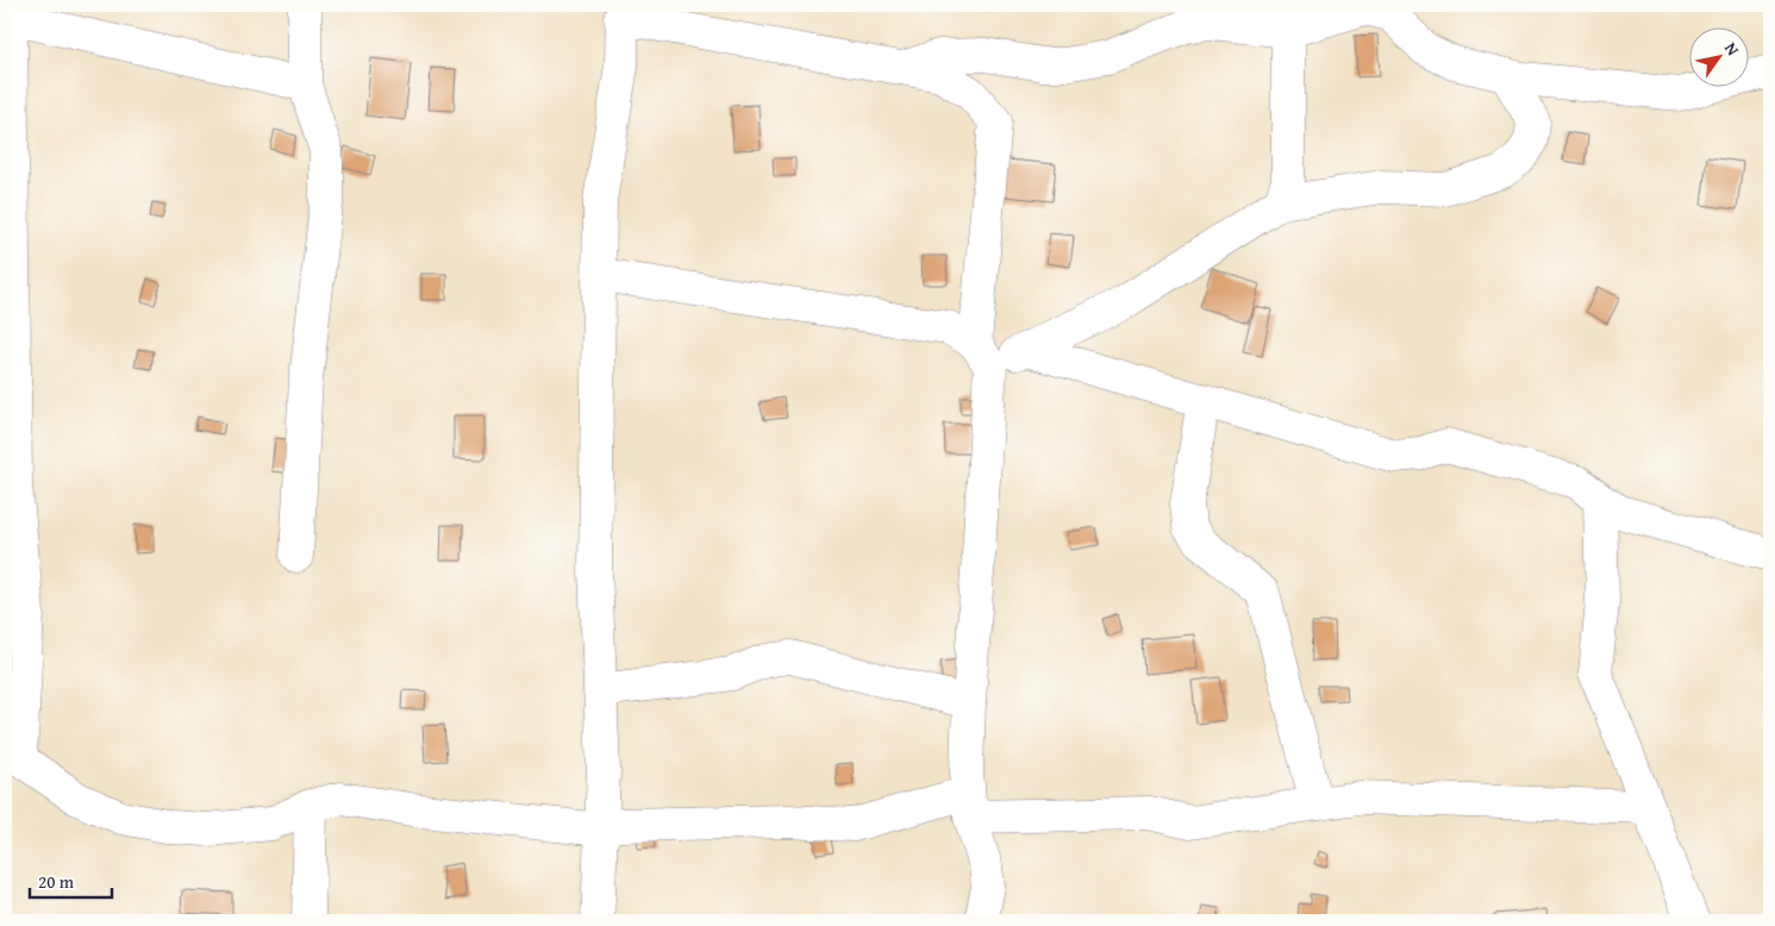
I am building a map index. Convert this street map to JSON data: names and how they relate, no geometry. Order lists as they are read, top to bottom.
{
  "scale_bar": "20 m",
  "north": "top right"
}
